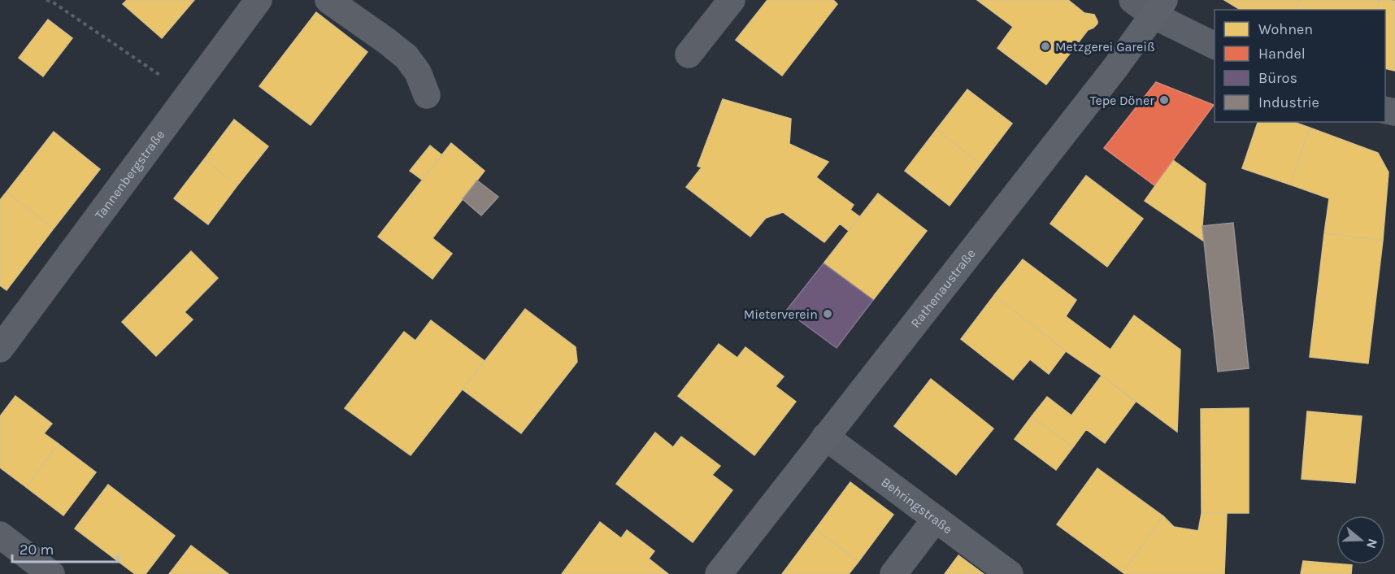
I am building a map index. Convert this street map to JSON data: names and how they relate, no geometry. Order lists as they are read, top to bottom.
{
  "streets": {
    "main road": ["Rathenaustraße"],
    "street": ["Tannenbergstraße", "Behringstraße"]
  },
  "crossings": [
    ["Rathenaustraße", "Behringstraße"]
  ],
  "places": ["Metzgerei Gareiß", "Tepe Döner", "Mieterverein"],
  "legend": [
    "Wohnen",
    "Handel",
    "Büros",
    "Industrie"
  ],
  "scale_bar": "20 m",
  "north": "right"
}
